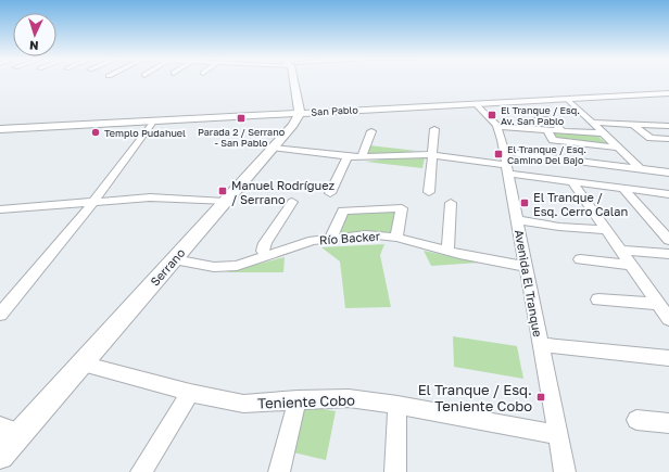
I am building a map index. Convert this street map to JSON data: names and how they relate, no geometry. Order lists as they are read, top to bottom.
{
  "streets": {
    "main road": ["San Pablo", "Serrano"],
    "street": ["Río Backer", "Avenida El Tranque", "Teniente Cobo"]
  },
  "crossings": [
    ["San Pablo", "Serrano"],
    ["Río Backer", "Serrano"],
    ["Río Backer", "Avenida El Tranque"],
    ["Serrano", "Teniente Cobo"],
    ["Avenida El Tranque", "Teniente Cobo"]
  ],
  "places": {
    "transit": [
      "El Tranque / Esq. Av. San Pablo",
      "Parada 2 / Serrano - San Pablo",
      "El Tranque / Esq. Camino Del Bajo",
      "Manuel Rodríguez / Serrano",
      "El Tranque / Esq. Cerro Calan",
      "El Tranque / Esq. Teniente Cobo"
    ],
    "other": ["Templo Pudahuel"]
  },
  "north": "bottom"
}
